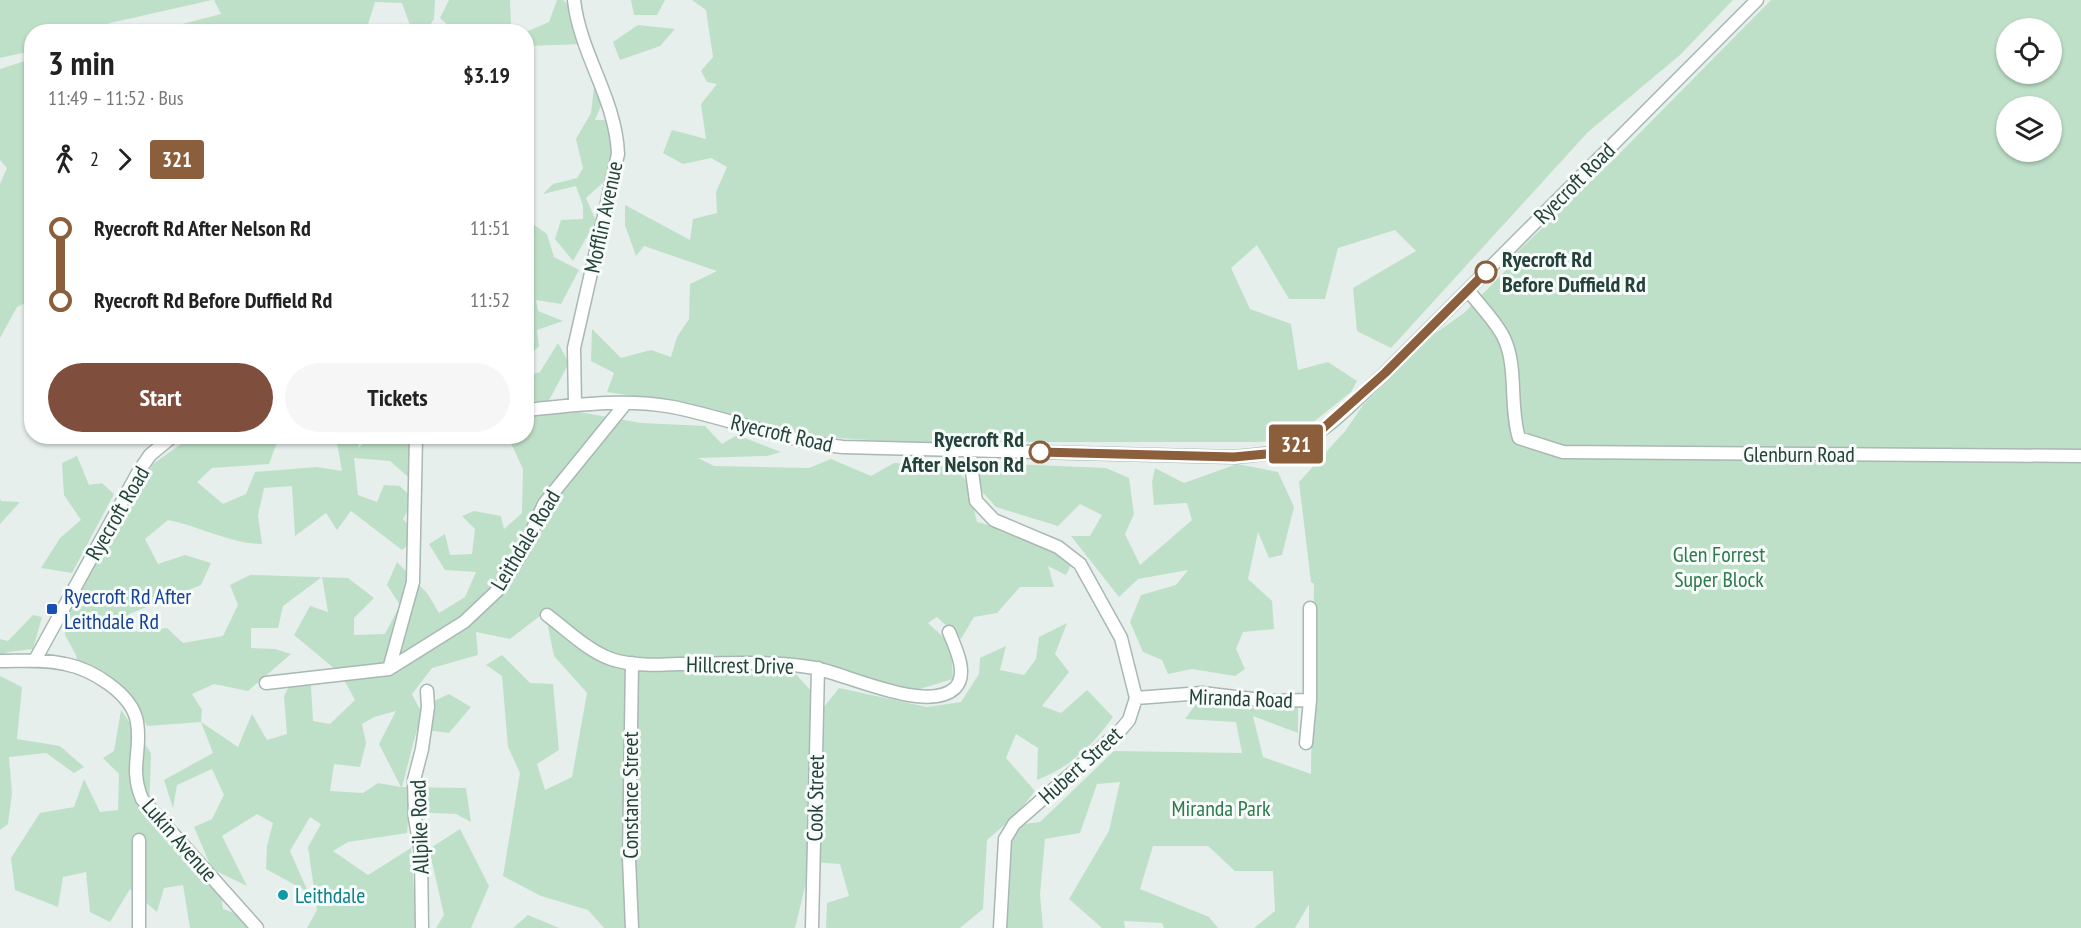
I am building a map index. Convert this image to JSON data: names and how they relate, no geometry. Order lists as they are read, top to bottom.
{
  "streets": {
    "street": [
      "Ryecroft Road",
      "Mofflin Avenue",
      "Glenburn Road",
      "Leithdale Road",
      "Hillcrest Drive",
      "Miranda Road",
      "Hubert Street",
      "Constance Street",
      "Cook Street",
      "Allpike Road",
      "Lukin Avenue"
    ]
  },
  "crossings": [
    ["Ryecroft Road", "Mofflin Avenue"],
    ["Ryecroft Road", "Glenburn Road"],
    ["Ryecroft Road", "Leithdale Road"],
    ["Ryecroft Road", "Lukin Avenue"],
    ["Hillcrest Drive", "Constance Street"],
    ["Hillcrest Drive", "Cook Street"],
    ["Miranda Road", "Hubert Street"]
  ],
  "parks": ["Glen Forrest Super Block", "Miranda Park"],
  "places": {
    "other": ["Ryecroft Rd Before Duffield Rd", "Ryecroft Rd After Nelson Rd", "Leithdale"],
    "transit": ["Ryecroft Rd After Leithdale Rd"]
  },
  "lines": ["bus line 321"],
  "page": {
    "on_map": "321",
    "heading": ["3 min", "11:49 – 11:52 · Bus", "$3.19"],
    "legs": ["2", "321"],
    "list": [
      {
        "name": "Ryecroft Rd After Nelson Rd",
        "value": "11:51"
      },
      {
        "name": "Ryecroft Rd Before Duffield Rd",
        "value": "11:52"
      }
    ],
    "buttons": ["Start", "Tickets"]
  }
}
